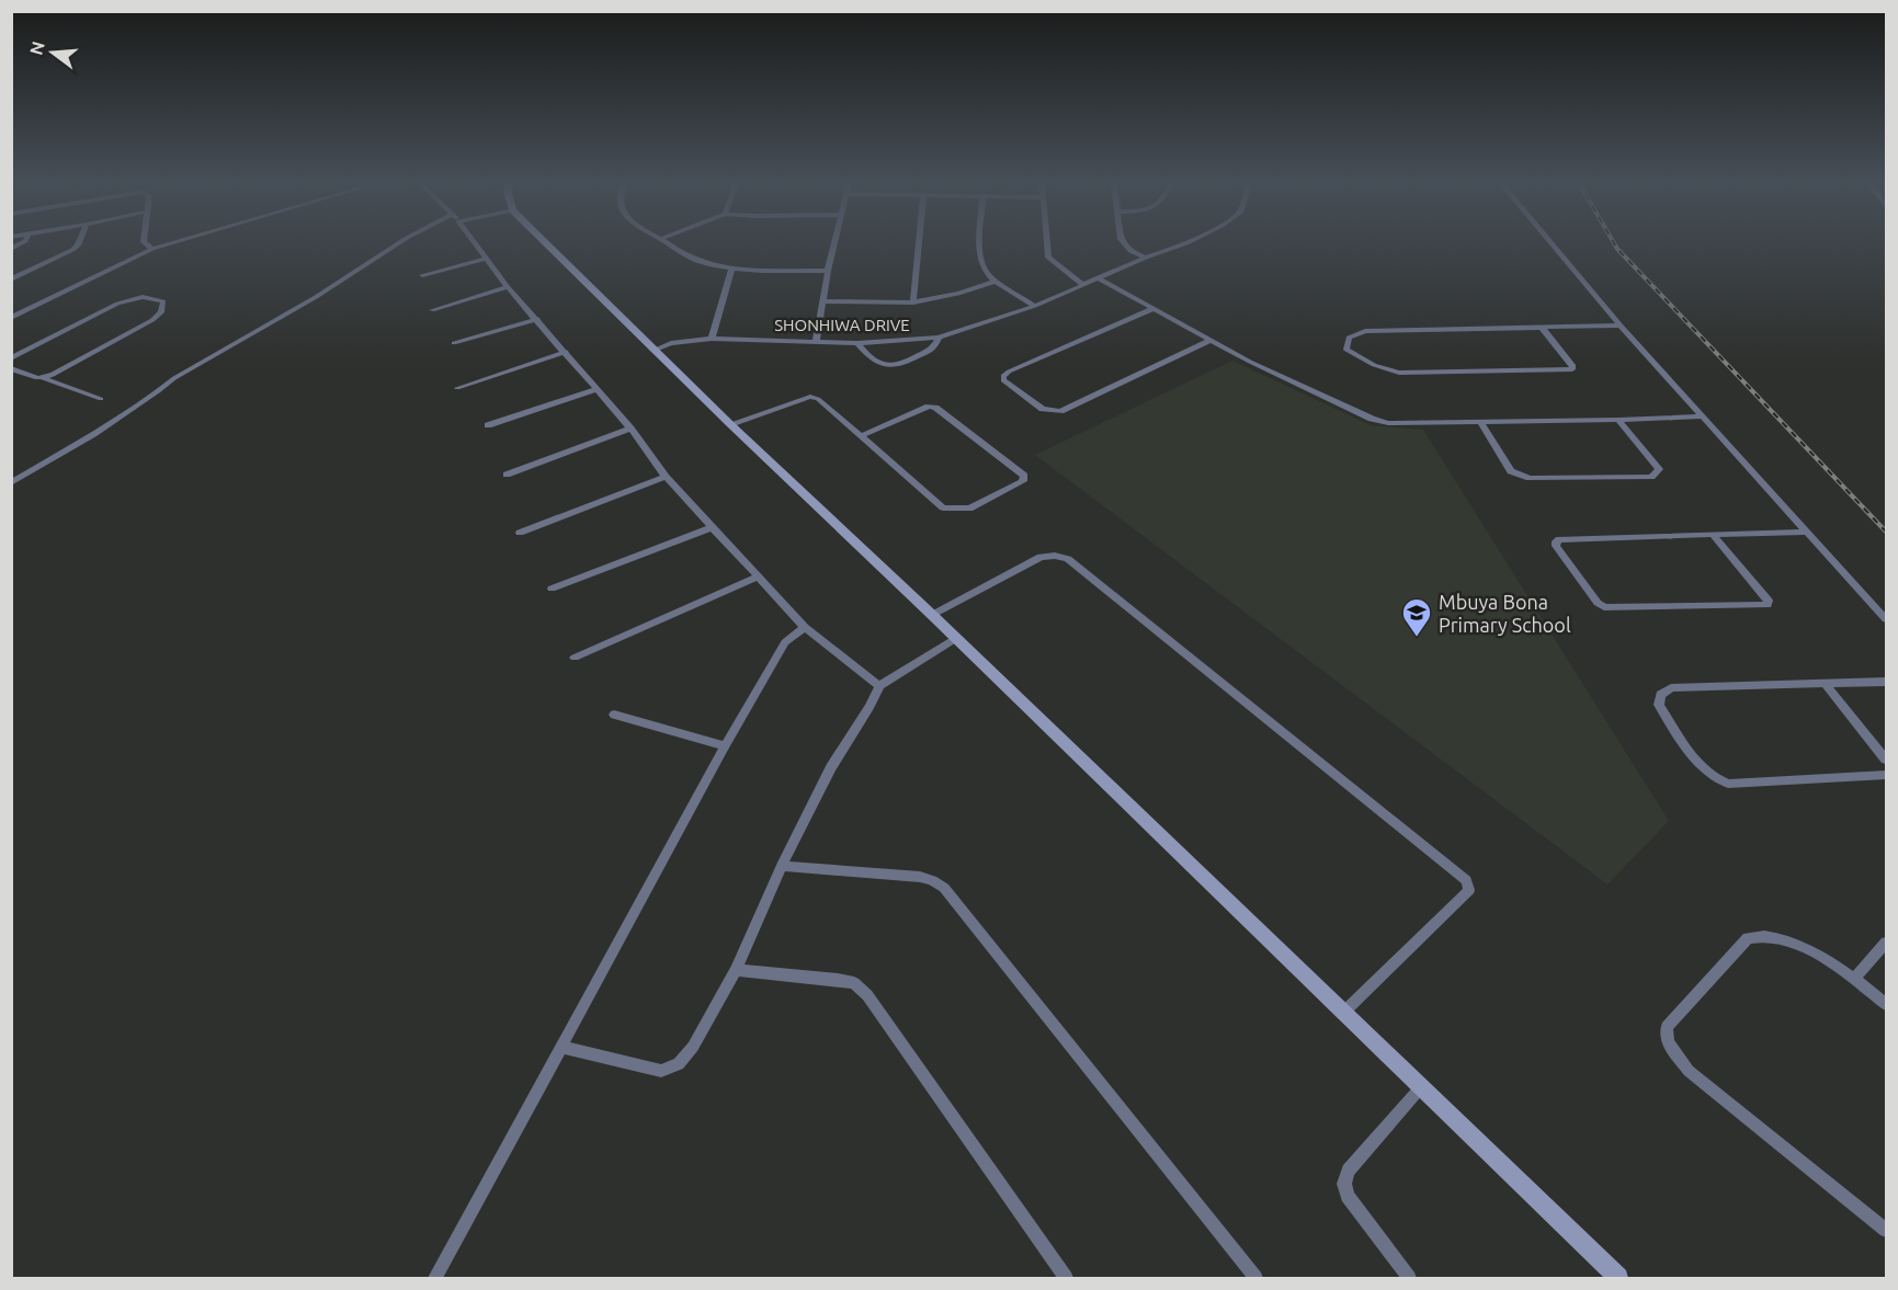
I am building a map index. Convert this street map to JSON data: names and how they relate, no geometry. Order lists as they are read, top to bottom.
{
  "streets": {
    "street": ["SHONHIWA DRIVE"]
  },
  "places": {
    "school or university": ["Mbuya Bona Primary School"]
  },
  "north": "left"
}
